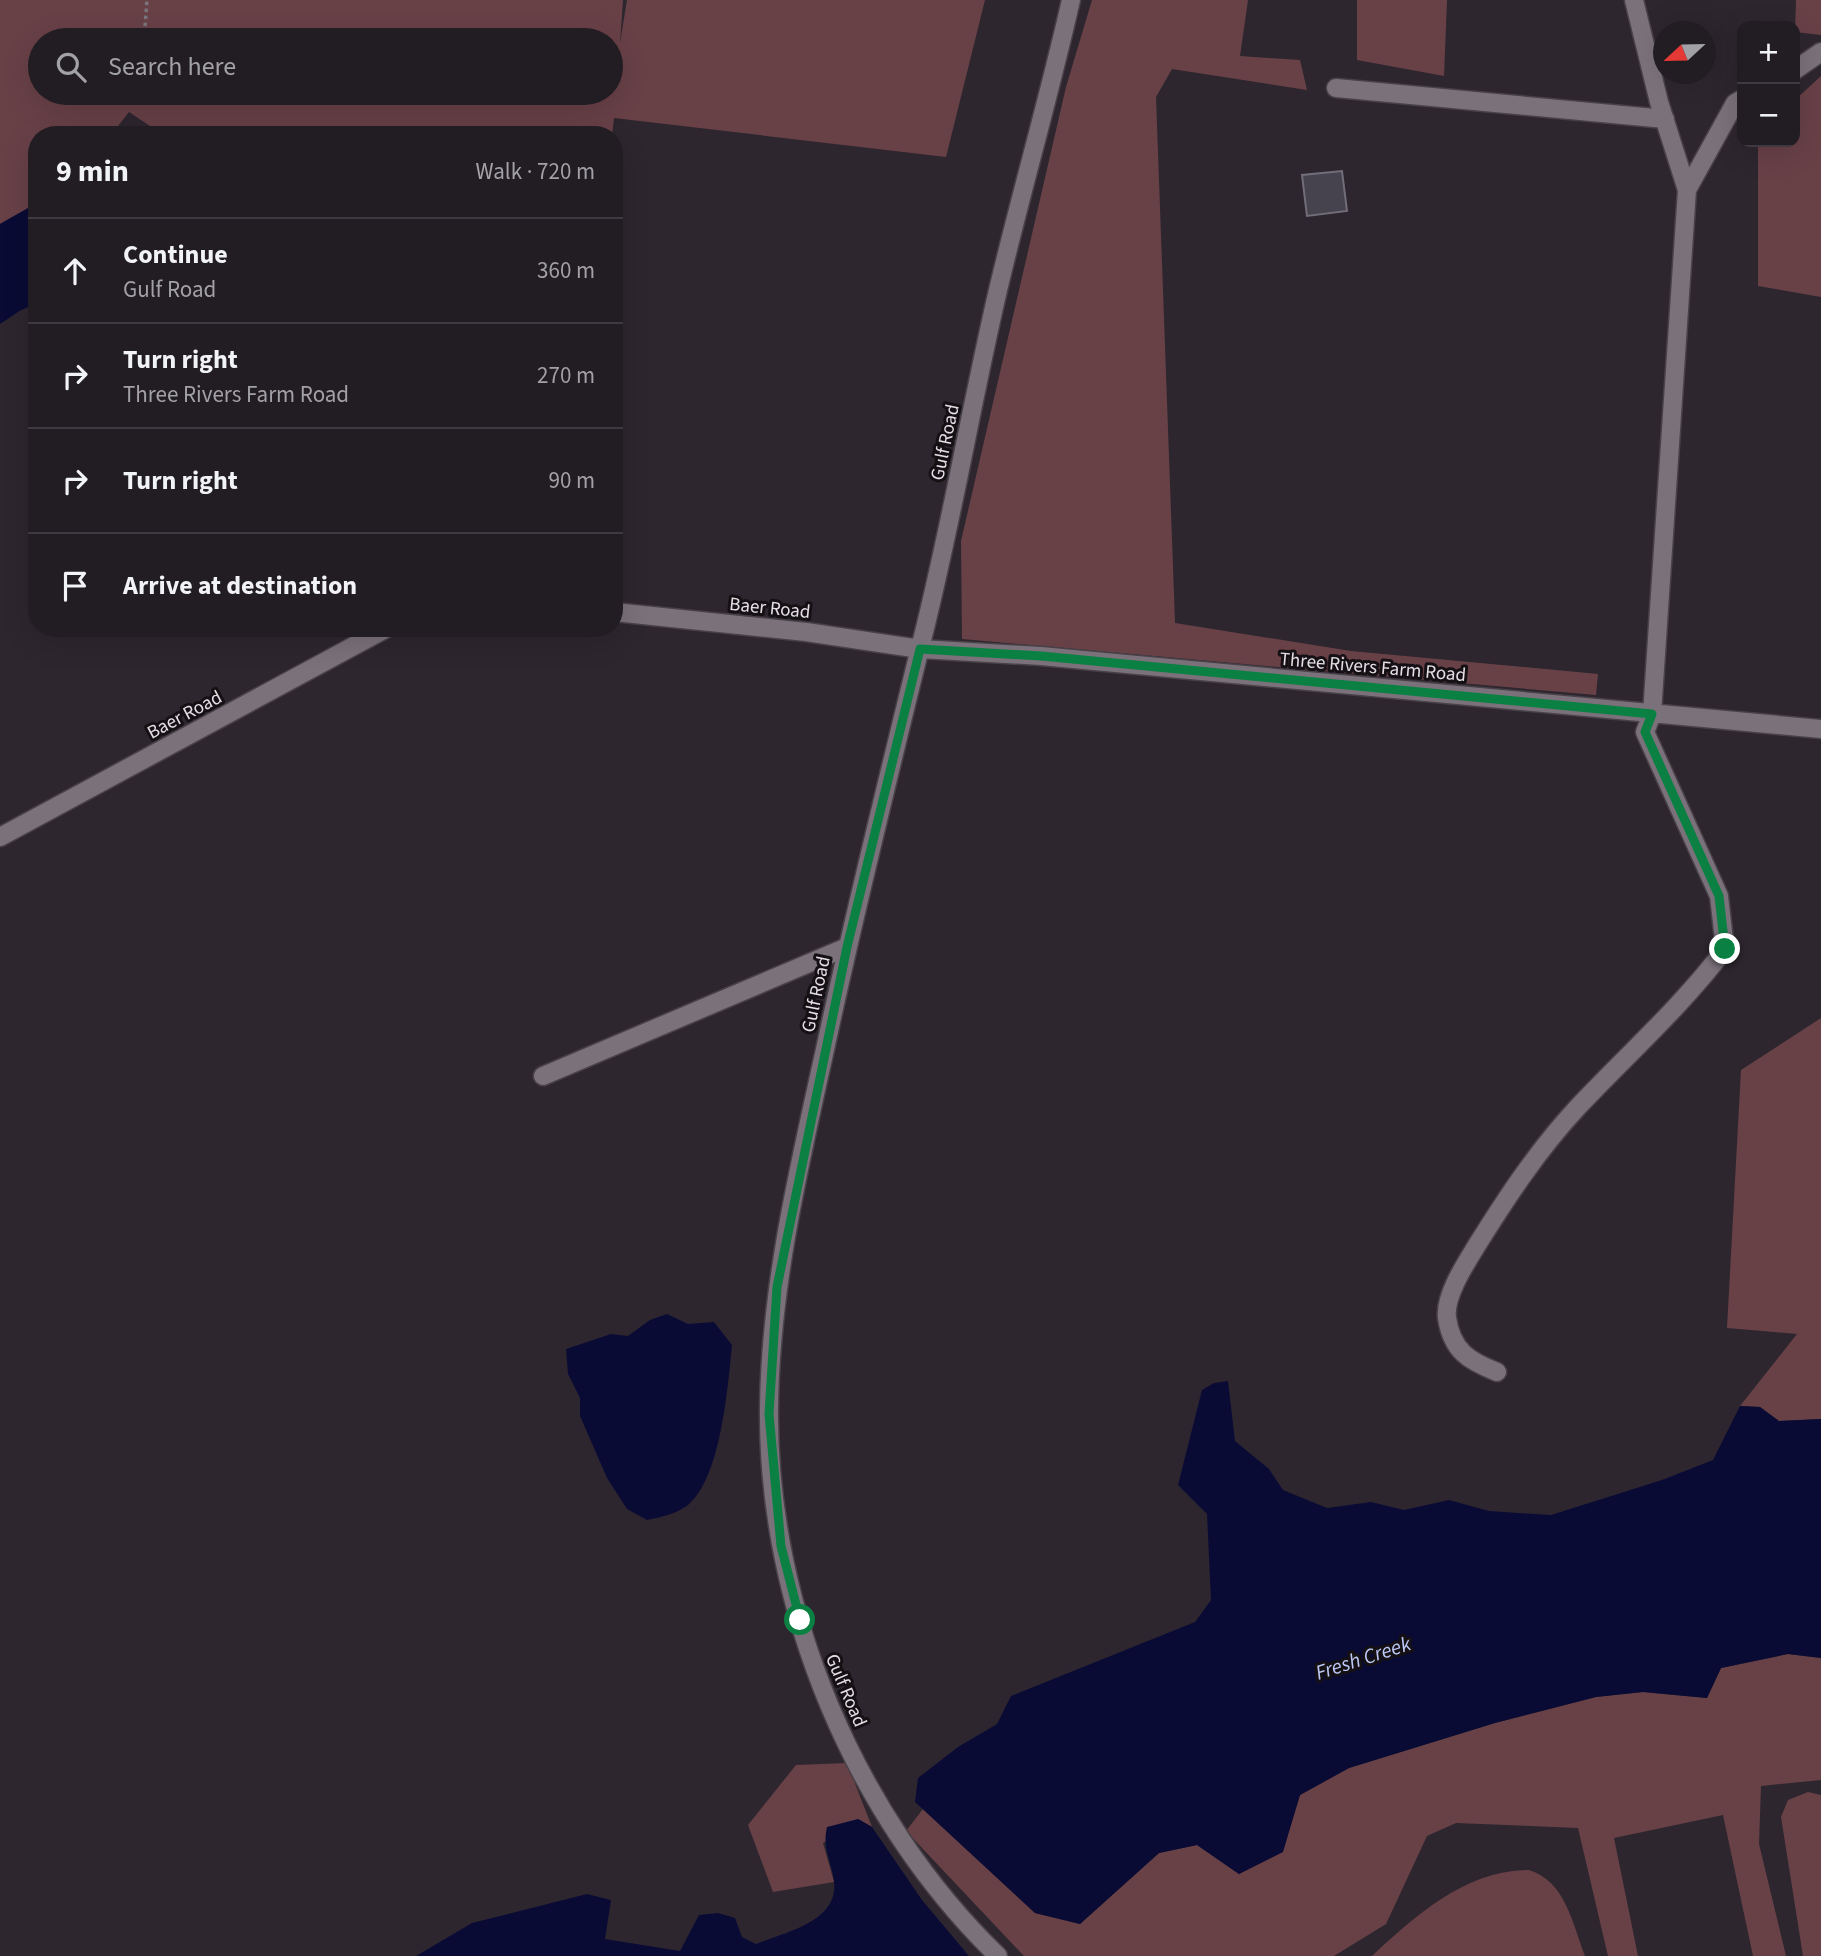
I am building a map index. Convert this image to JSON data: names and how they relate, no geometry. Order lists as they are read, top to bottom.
{
  "streets": {
    "street": ["Gulf Road", "Baer Road", "Three Rivers Farm Road"]
  },
  "crossings": [
    ["Gulf Road", "Baer Road"],
    ["Gulf Road", "Three Rivers Farm Road"],
    ["Baer Road", "Three Rivers Farm Road"]
  ],
  "water": ["Fresh Creek"],
  "north": "left",
  "page": {
    "map_buttons": ["+", "−"],
    "search": "Search here",
    "heading": ["9 min", "Walk · 720 m"],
    "list": [
      ["Continue", "Gulf Road", "360 m"],
      ["Turn right", "Three Rivers Farm Road", "270 m"],
      ["Turn right", "90 m"],
      "Arrive at destination"
    ]
  }
}
